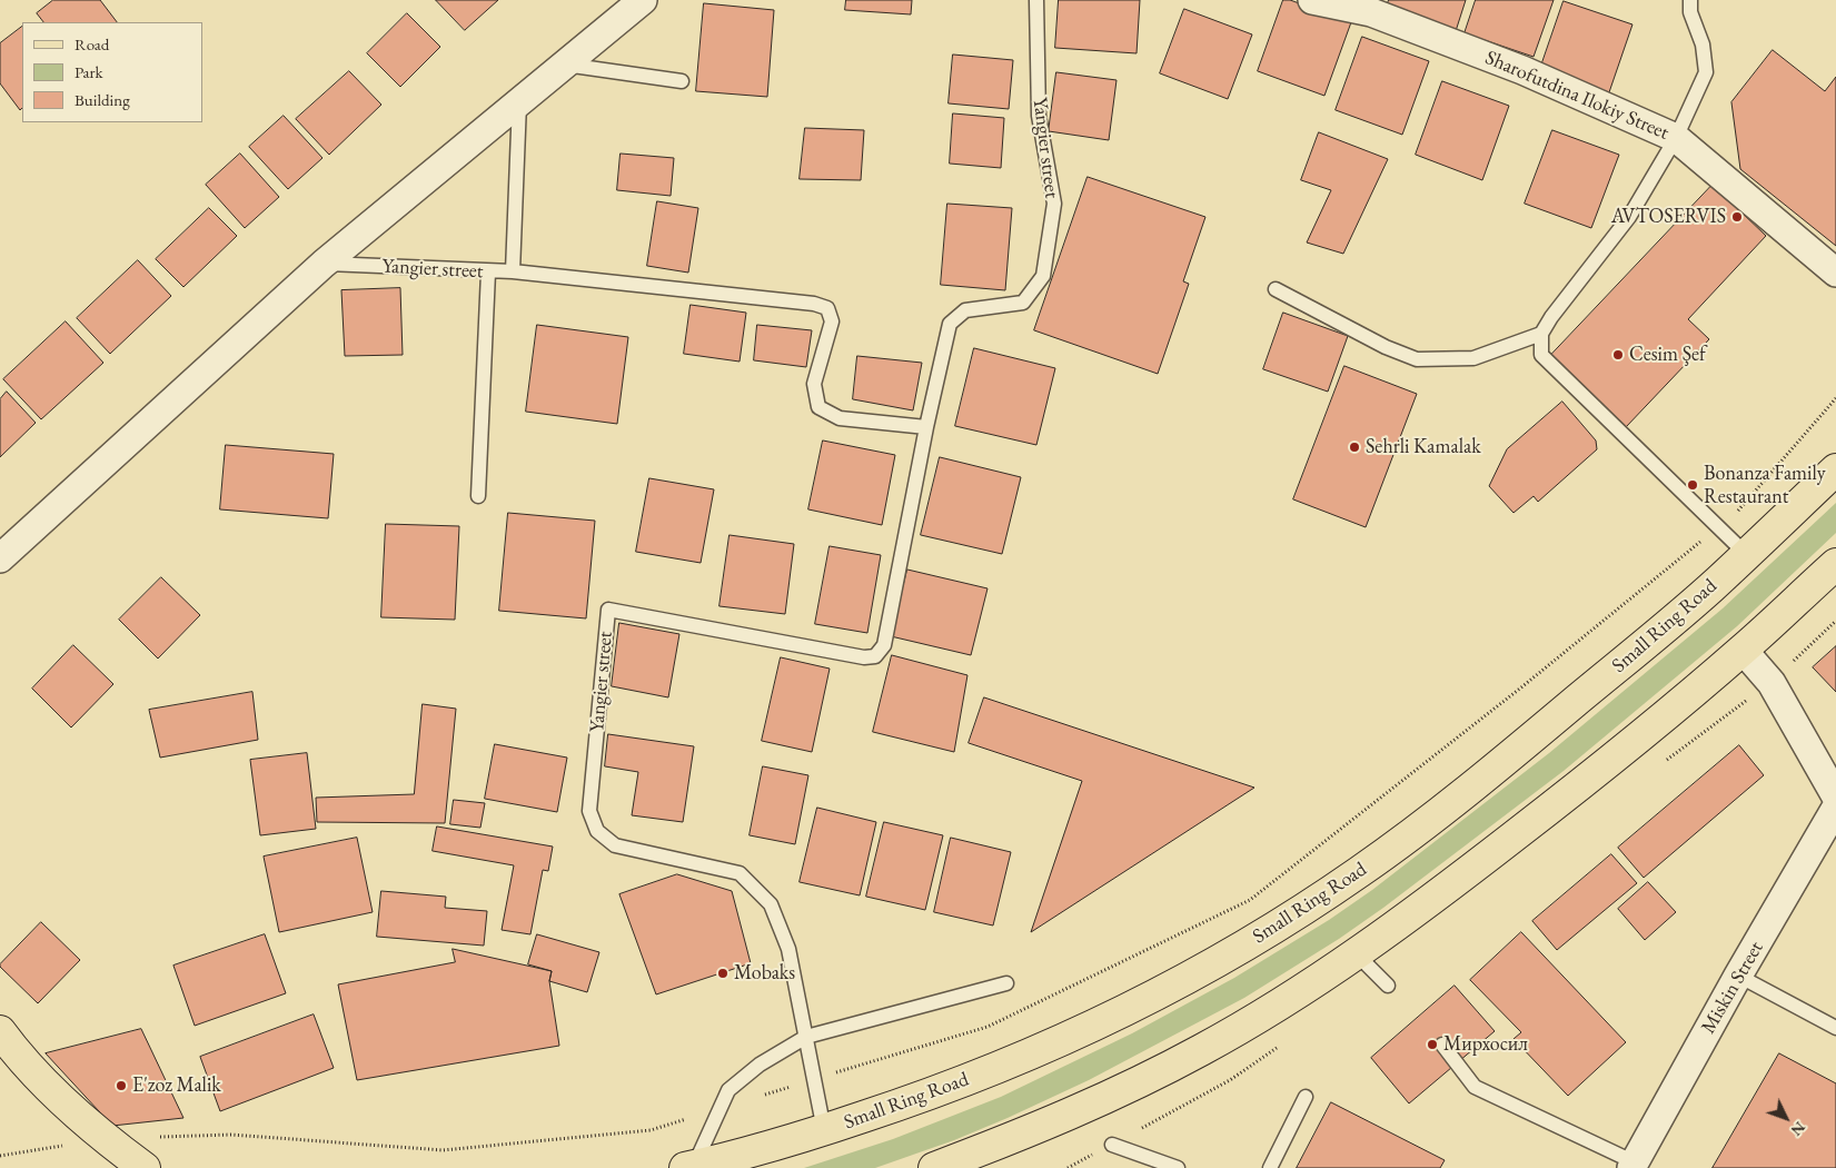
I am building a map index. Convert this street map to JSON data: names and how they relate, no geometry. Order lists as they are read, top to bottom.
{
  "streets": {
    "main road": ["Small Ring Road"],
    "street": ["Sharofutdina Ilokiy Street", "Miskin Street"],
    "lane": ["Yangier street"]
  },
  "crossings": [
    ["Yangier street", "Small Ring Road"]
  ],
  "places": [
    "AVTOSERVIS",
    "Cesim Şef",
    "Sehrli Kamalak",
    "Bonanza Family Restaurant",
    "Mobaks",
    "Мирхосил",
    "E'zoz Malik"
  ],
  "legend": ["Road", "Park", "Building"],
  "north": "bottom right"
}
